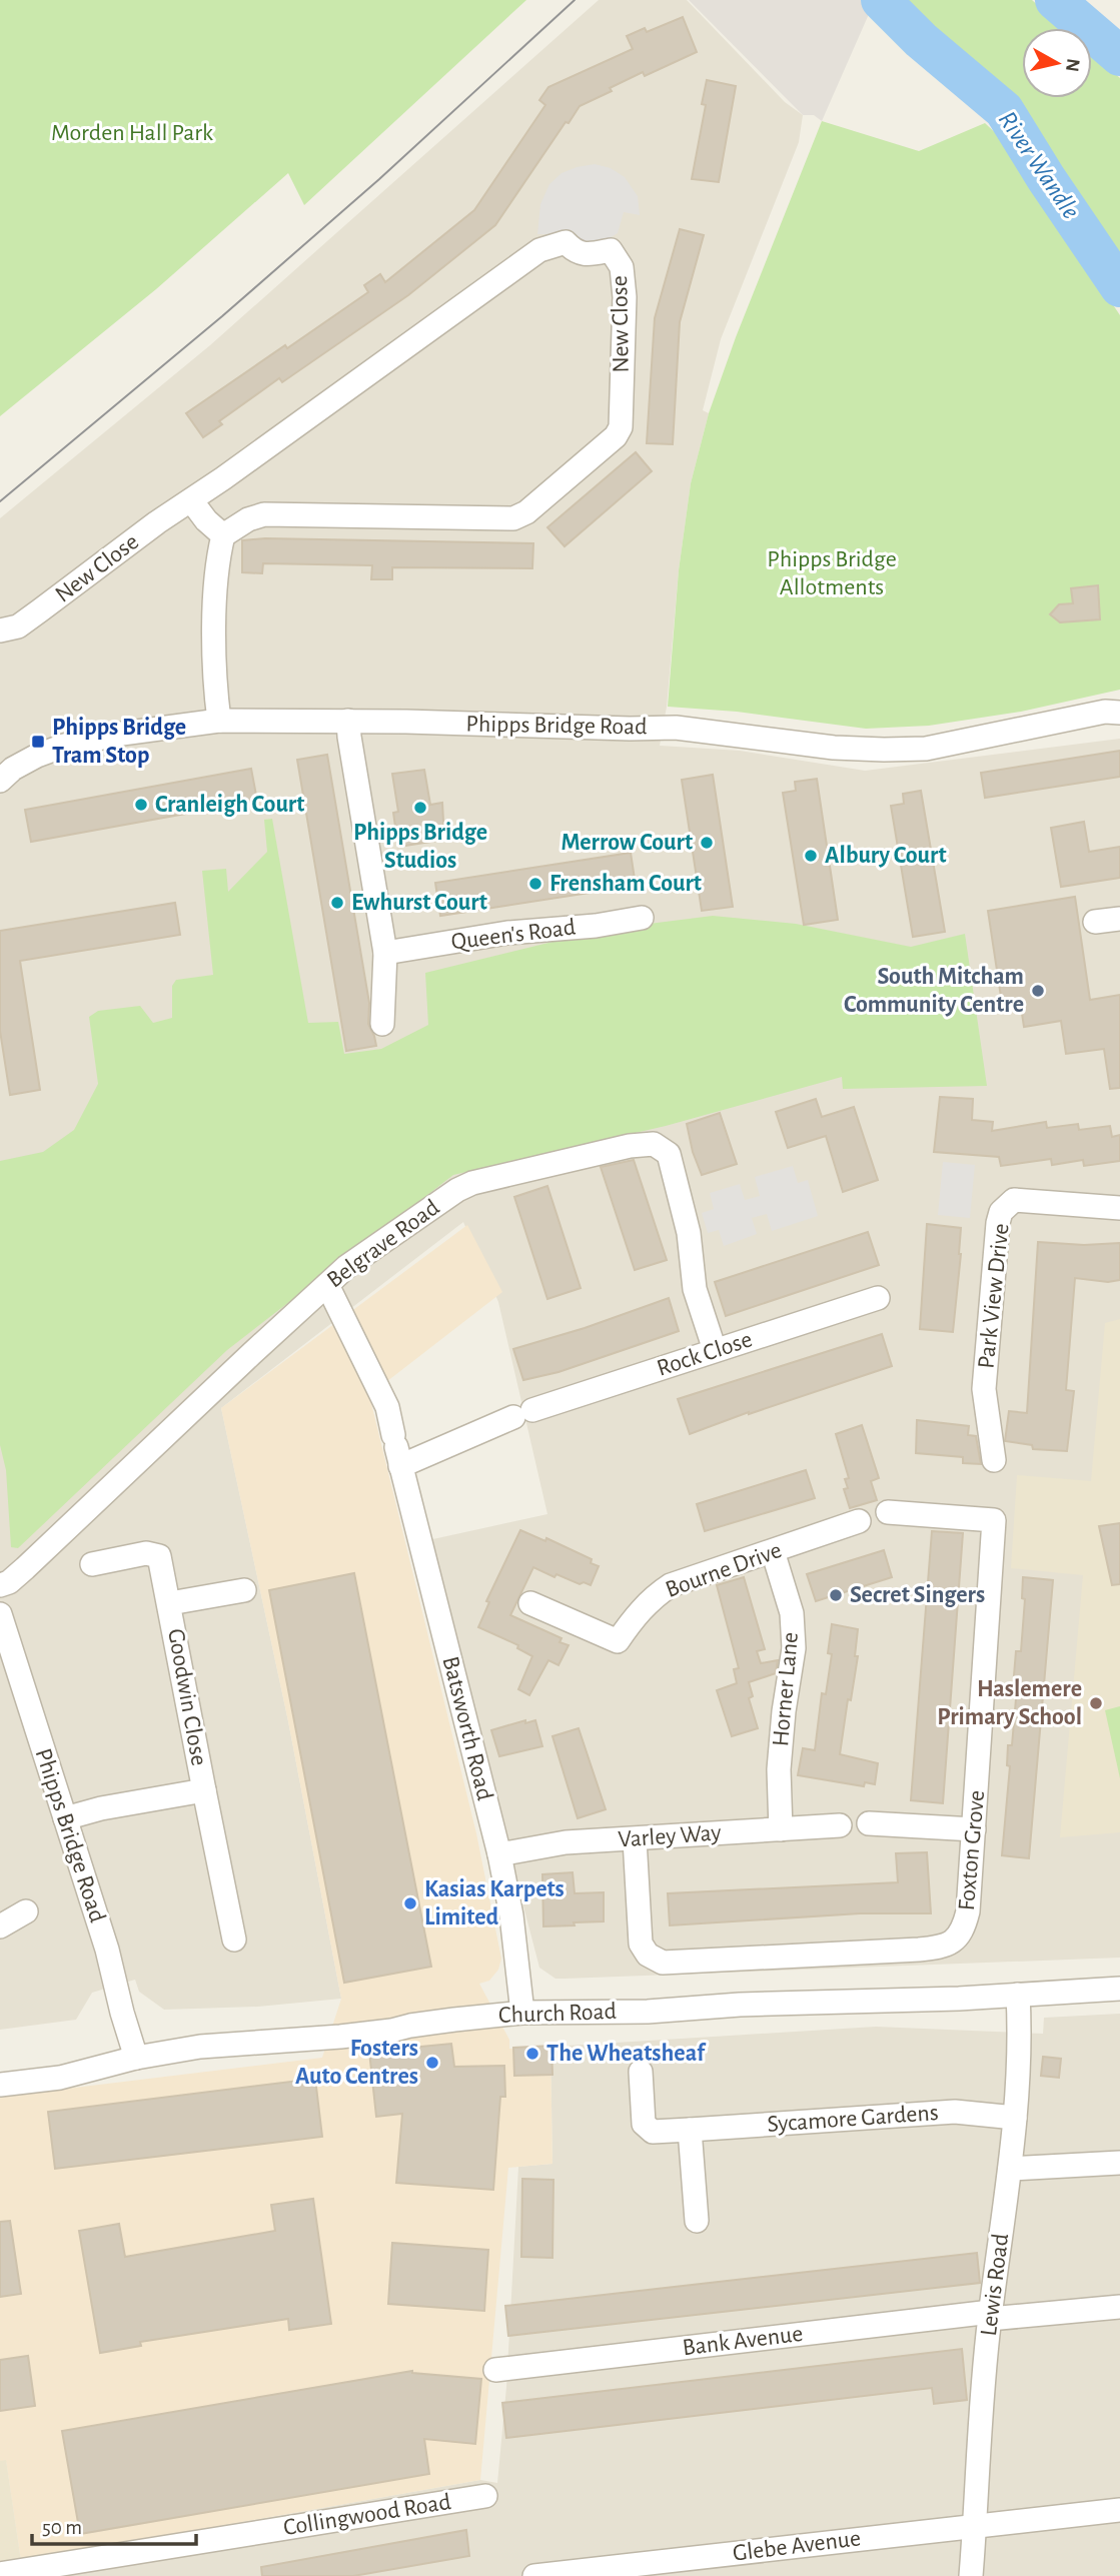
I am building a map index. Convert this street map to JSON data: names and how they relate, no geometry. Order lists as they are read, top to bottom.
{
  "streets": {
    "street": [
      "New Close",
      "Phipps Bridge Road",
      "Queen's Road",
      "Belgrave Road",
      "Park View Drive",
      "Rock Close",
      "Bourne Drive",
      "Horner Lane",
      "Goodwin Close",
      "Batsworth Road",
      "Varley Way",
      "Foxton Grove",
      "Church Road",
      "Sycamore Gardens",
      "Lewis Road",
      "Bank Avenue",
      "Collingwood Road",
      "Glebe Avenue"
    ]
  },
  "crossings": [
    ["Phipps Bridge Road", "Goodwin Close"],
    ["Phipps Bridge Road", "Church Road"],
    ["Belgrave Road", "Rock Close"],
    ["Belgrave Road", "Batsworth Road"],
    ["Rock Close", "Batsworth Road"],
    ["Bourne Drive", "Horner Lane"],
    ["Horner Lane", "Varley Way"],
    ["Batsworth Road", "Varley Way"],
    ["Batsworth Road", "Church Road"],
    ["Varley Way", "Foxton Grove"],
    ["Church Road", "Lewis Road"],
    ["Sycamore Gardens", "Lewis Road"],
    ["Lewis Road", "Bank Avenue"],
    ["Lewis Road", "Glebe Avenue"]
  ],
  "water": ["River Wandle"],
  "parks": ["Morden Hall Park", "Phipps Bridge Allotments"],
  "places": {
    "transit": ["Phipps Bridge Tram Stop"],
    "other": [
      "Cranleigh Court",
      "Phipps Bridge Studios",
      "Merrow Court",
      "Albury Court",
      "Frensham Court",
      "Ewhurst Court",
      "South Mitcham Community Centre",
      "Secret Singers",
      "Haslemere Primary School",
      "Kasias Karpets Limited",
      "The Wheatsheaf",
      "Fosters Auto Centres"
    ]
  },
  "scale_bar": "50 m",
  "north": "right"
}
